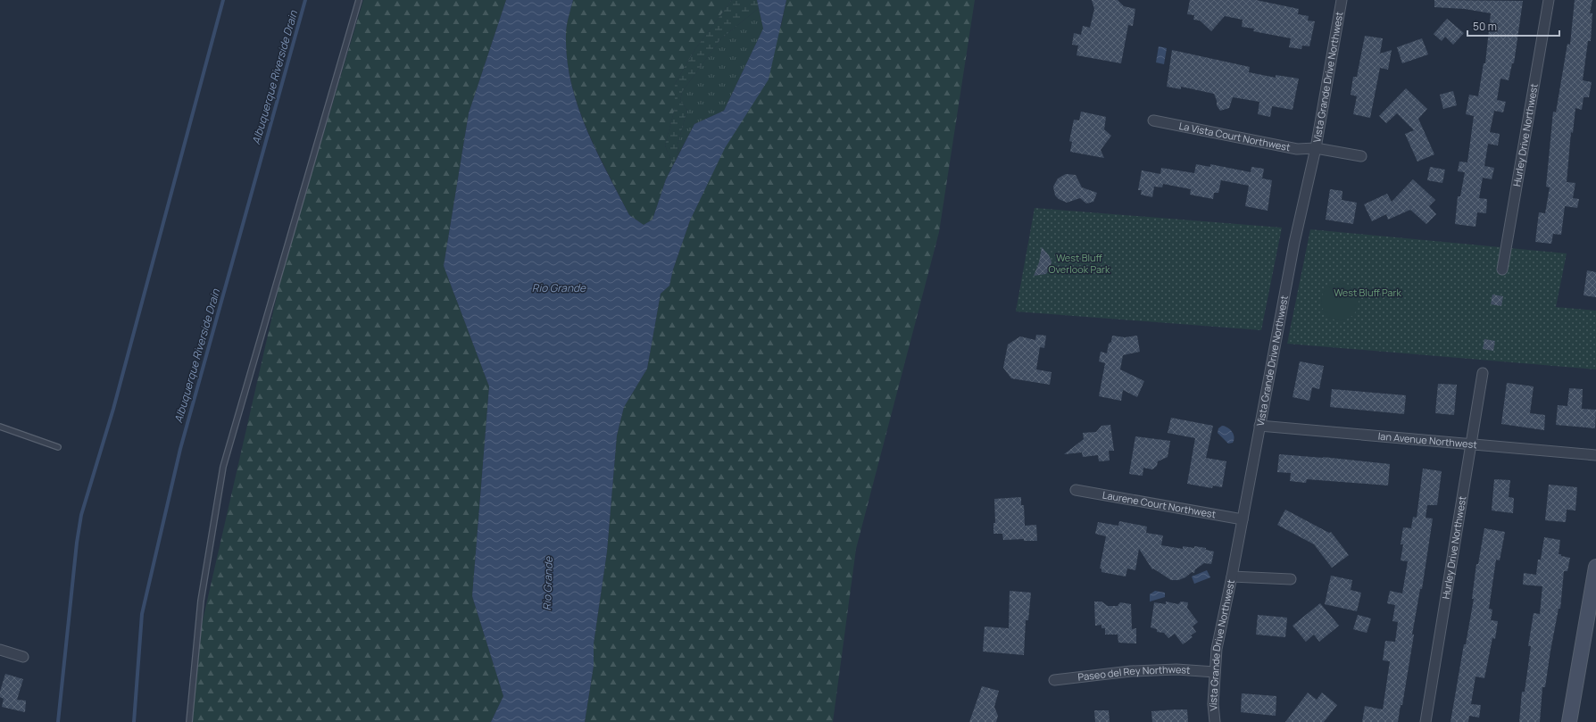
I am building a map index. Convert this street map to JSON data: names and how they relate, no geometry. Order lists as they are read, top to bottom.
{
  "streets": {
    "street": [
      "Vista Grande Drive Northwest",
      "Hurley Drive Northwest",
      "La Vista Court Northwest",
      "Ian Avenue Northwest",
      "Laurene Court Northwest",
      "Paseo del Rey Northwest"
    ]
  },
  "crossings": [
    ["Vista Grande Drive Northwest", "La Vista Court Northwest"],
    ["Vista Grande Drive Northwest", "Ian Avenue Northwest"],
    ["Vista Grande Drive Northwest", "Laurene Court Northwest"],
    ["Vista Grande Drive Northwest", "Paseo del Rey Northwest"],
    ["Hurley Drive Northwest", "Ian Avenue Northwest"]
  ],
  "water": ["Albuquerque Riverside Drain", "Rio Grande"],
  "parks": ["West Bluff Overlook Park", "West Bluff Park"],
  "scale_bar": "50 m"
}
